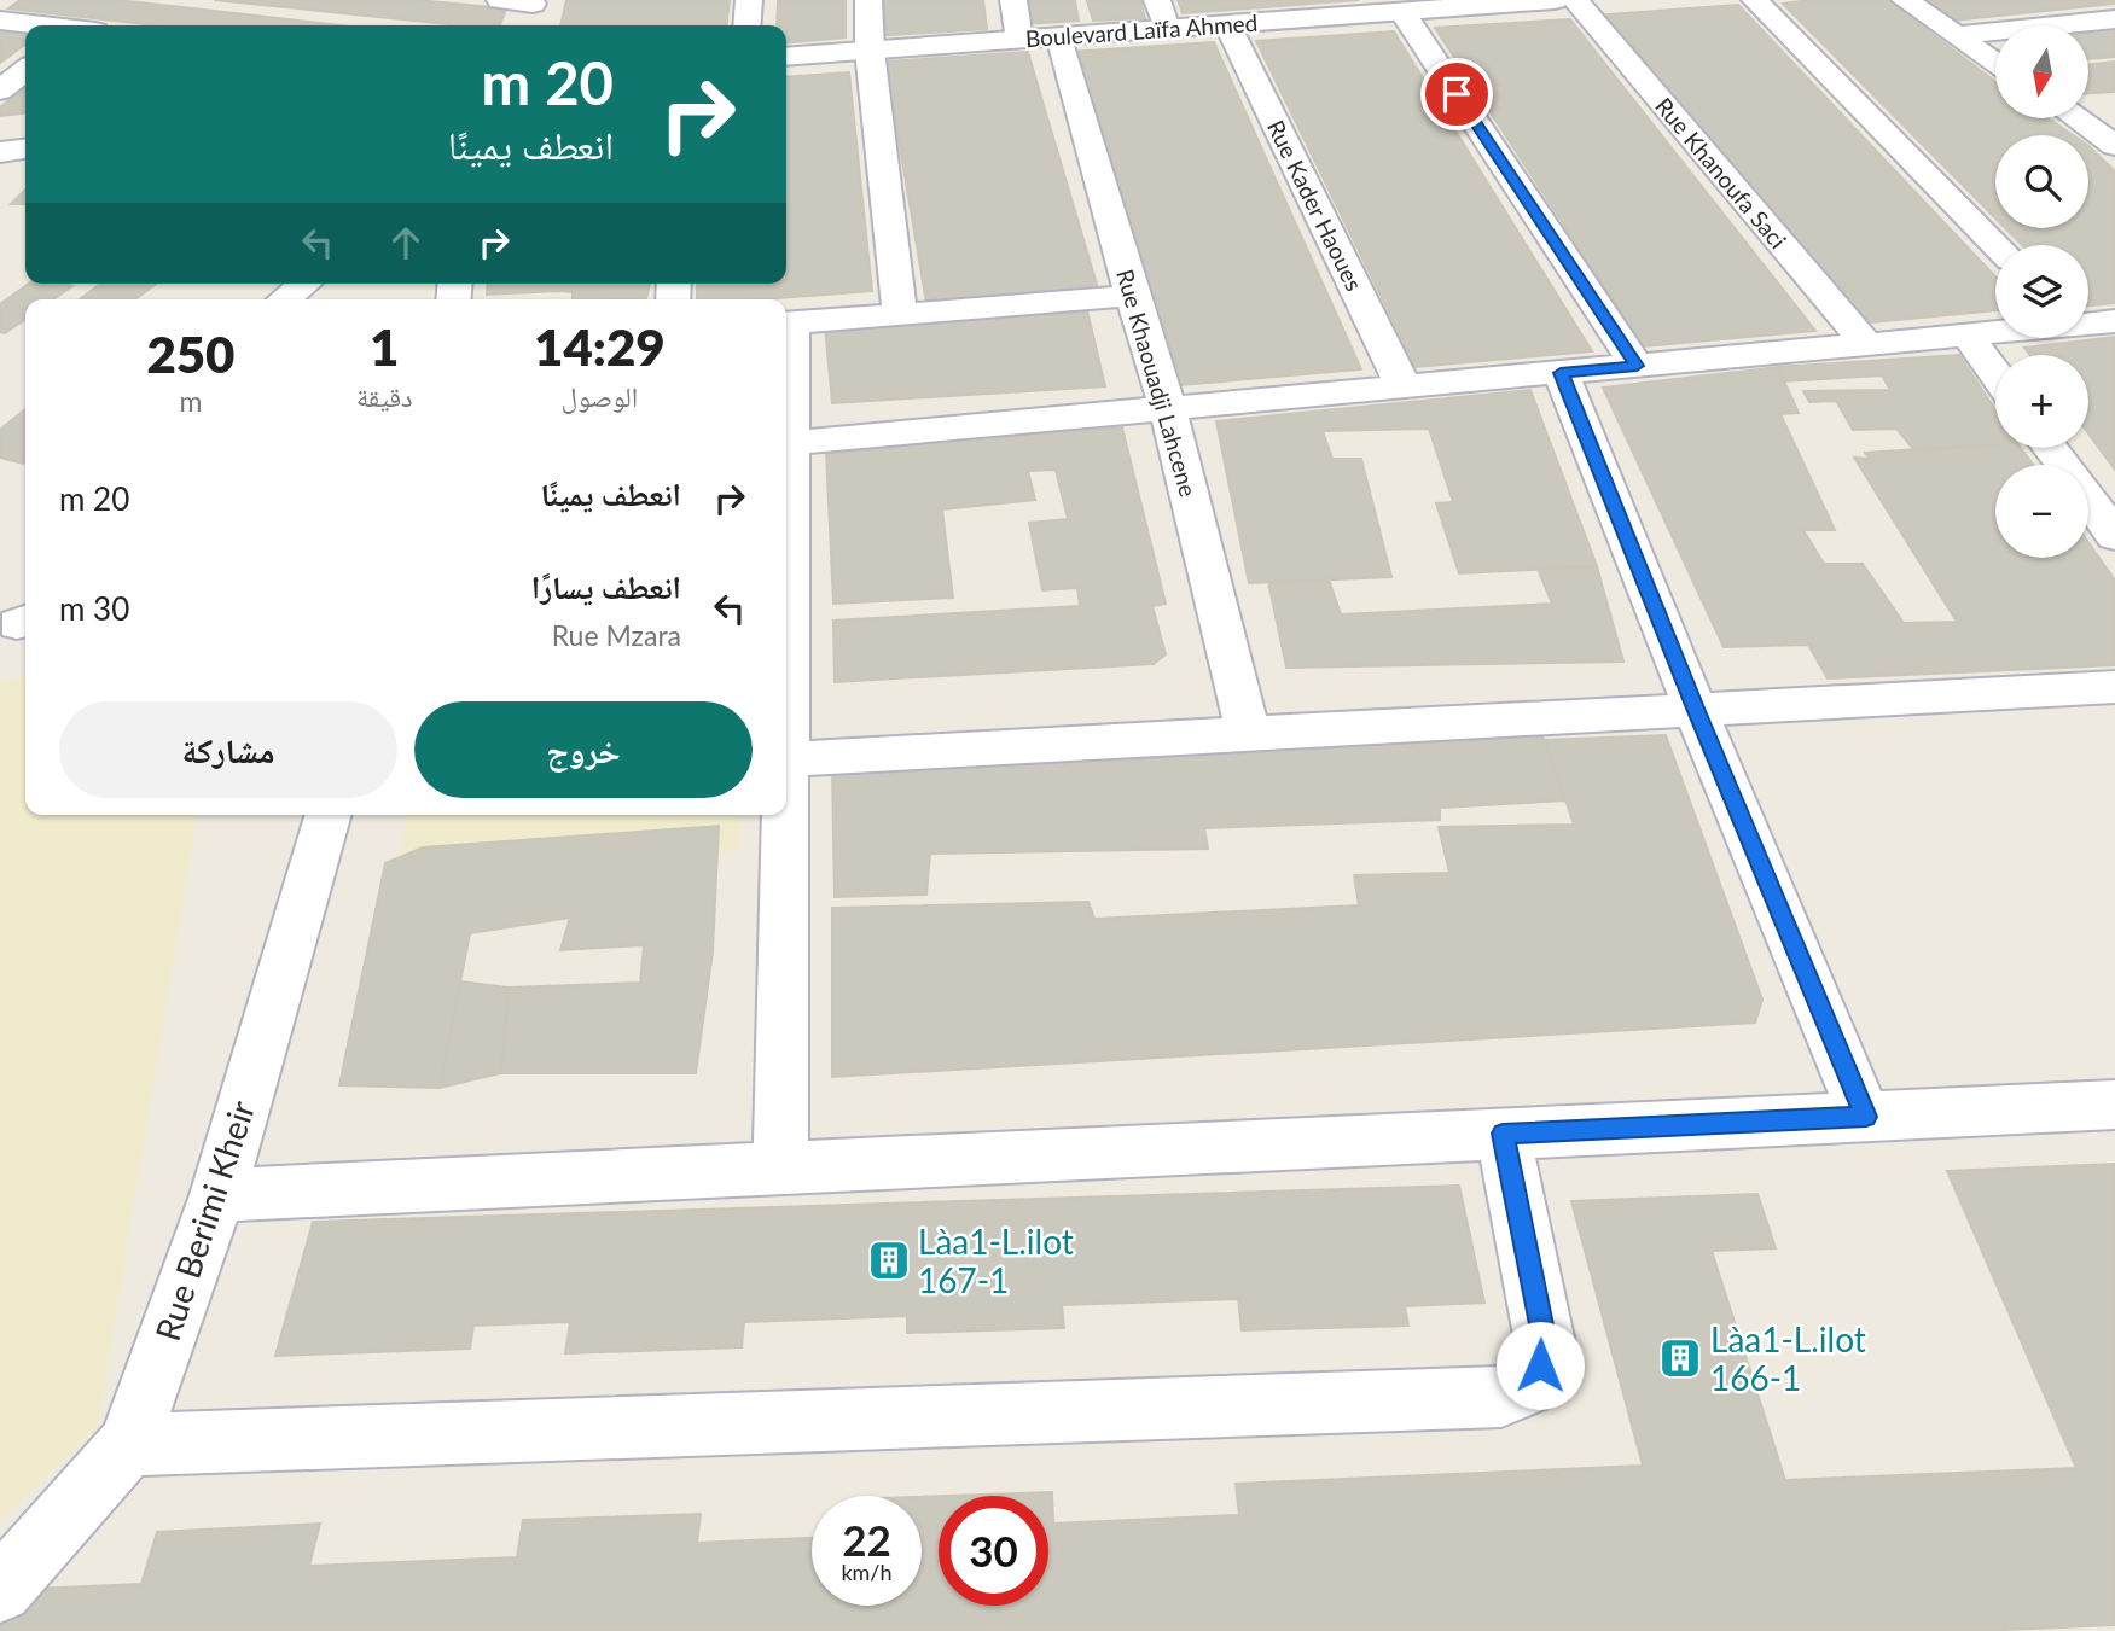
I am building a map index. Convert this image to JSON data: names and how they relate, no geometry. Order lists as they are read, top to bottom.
{
  "streets": {
    "street": [
      "Boulevard Laïfa Ahmed",
      "Rue Khanoufa Saci",
      "Rue Kader Haoues",
      "Rue Khaouadji Lahcene",
      "Rue Berimi Kheir"
    ]
  },
  "crossings": [
    ["Boulevard Laïfa Ahmed", "Rue Kader Haoues"],
    ["Boulevard Laïfa Ahmed", "Rue Khaouadji Lahcene"]
  ],
  "places": {
    "building": ["Làa1-L.ilot 167-1", "Làa1-L.ilot 166-1"]
  },
  "north": "bottom",
  "page": {
    "map_buttons": ["+", "−"],
    "turn": ["20 m", "انعطف يمينًا"],
    "eta": [
      "14:29",
      "الوصول",
      "1",
      "دقيقة",
      "250",
      "m"
    ],
    "list": [
      {
        "name": "انعطف يمينًا",
        "value": "20 m"
      },
      {
        "name": "انعطف يسارًا",
        "note": "Rue Mzara",
        "value": "30 m"
      }
    ],
    "buttons": ["خروج", "مشاركة"],
    "speed": "22 km/h",
    "limit": "30"
  }
}
